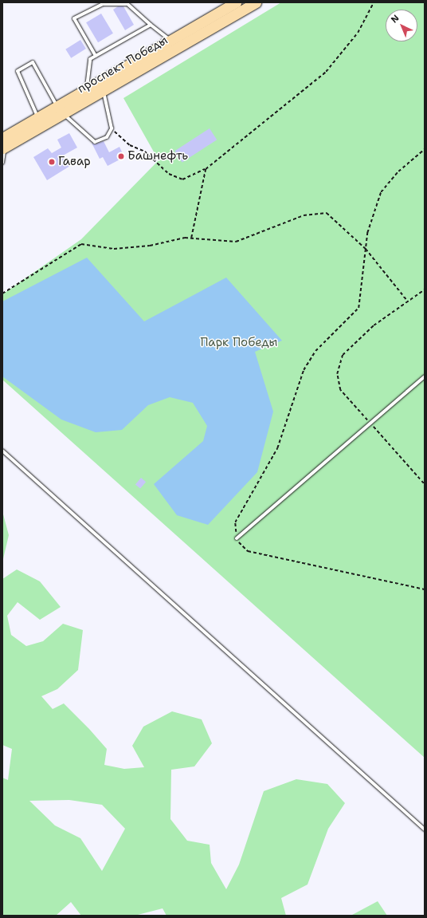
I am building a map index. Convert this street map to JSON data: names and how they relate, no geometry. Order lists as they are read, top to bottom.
{
  "streets": {
    "main road": ["проспект Победы"]
  },
  "parks": ["Парк Победы"],
  "places": ["Башнефть", "Гавар"],
  "north": "top left"
}
